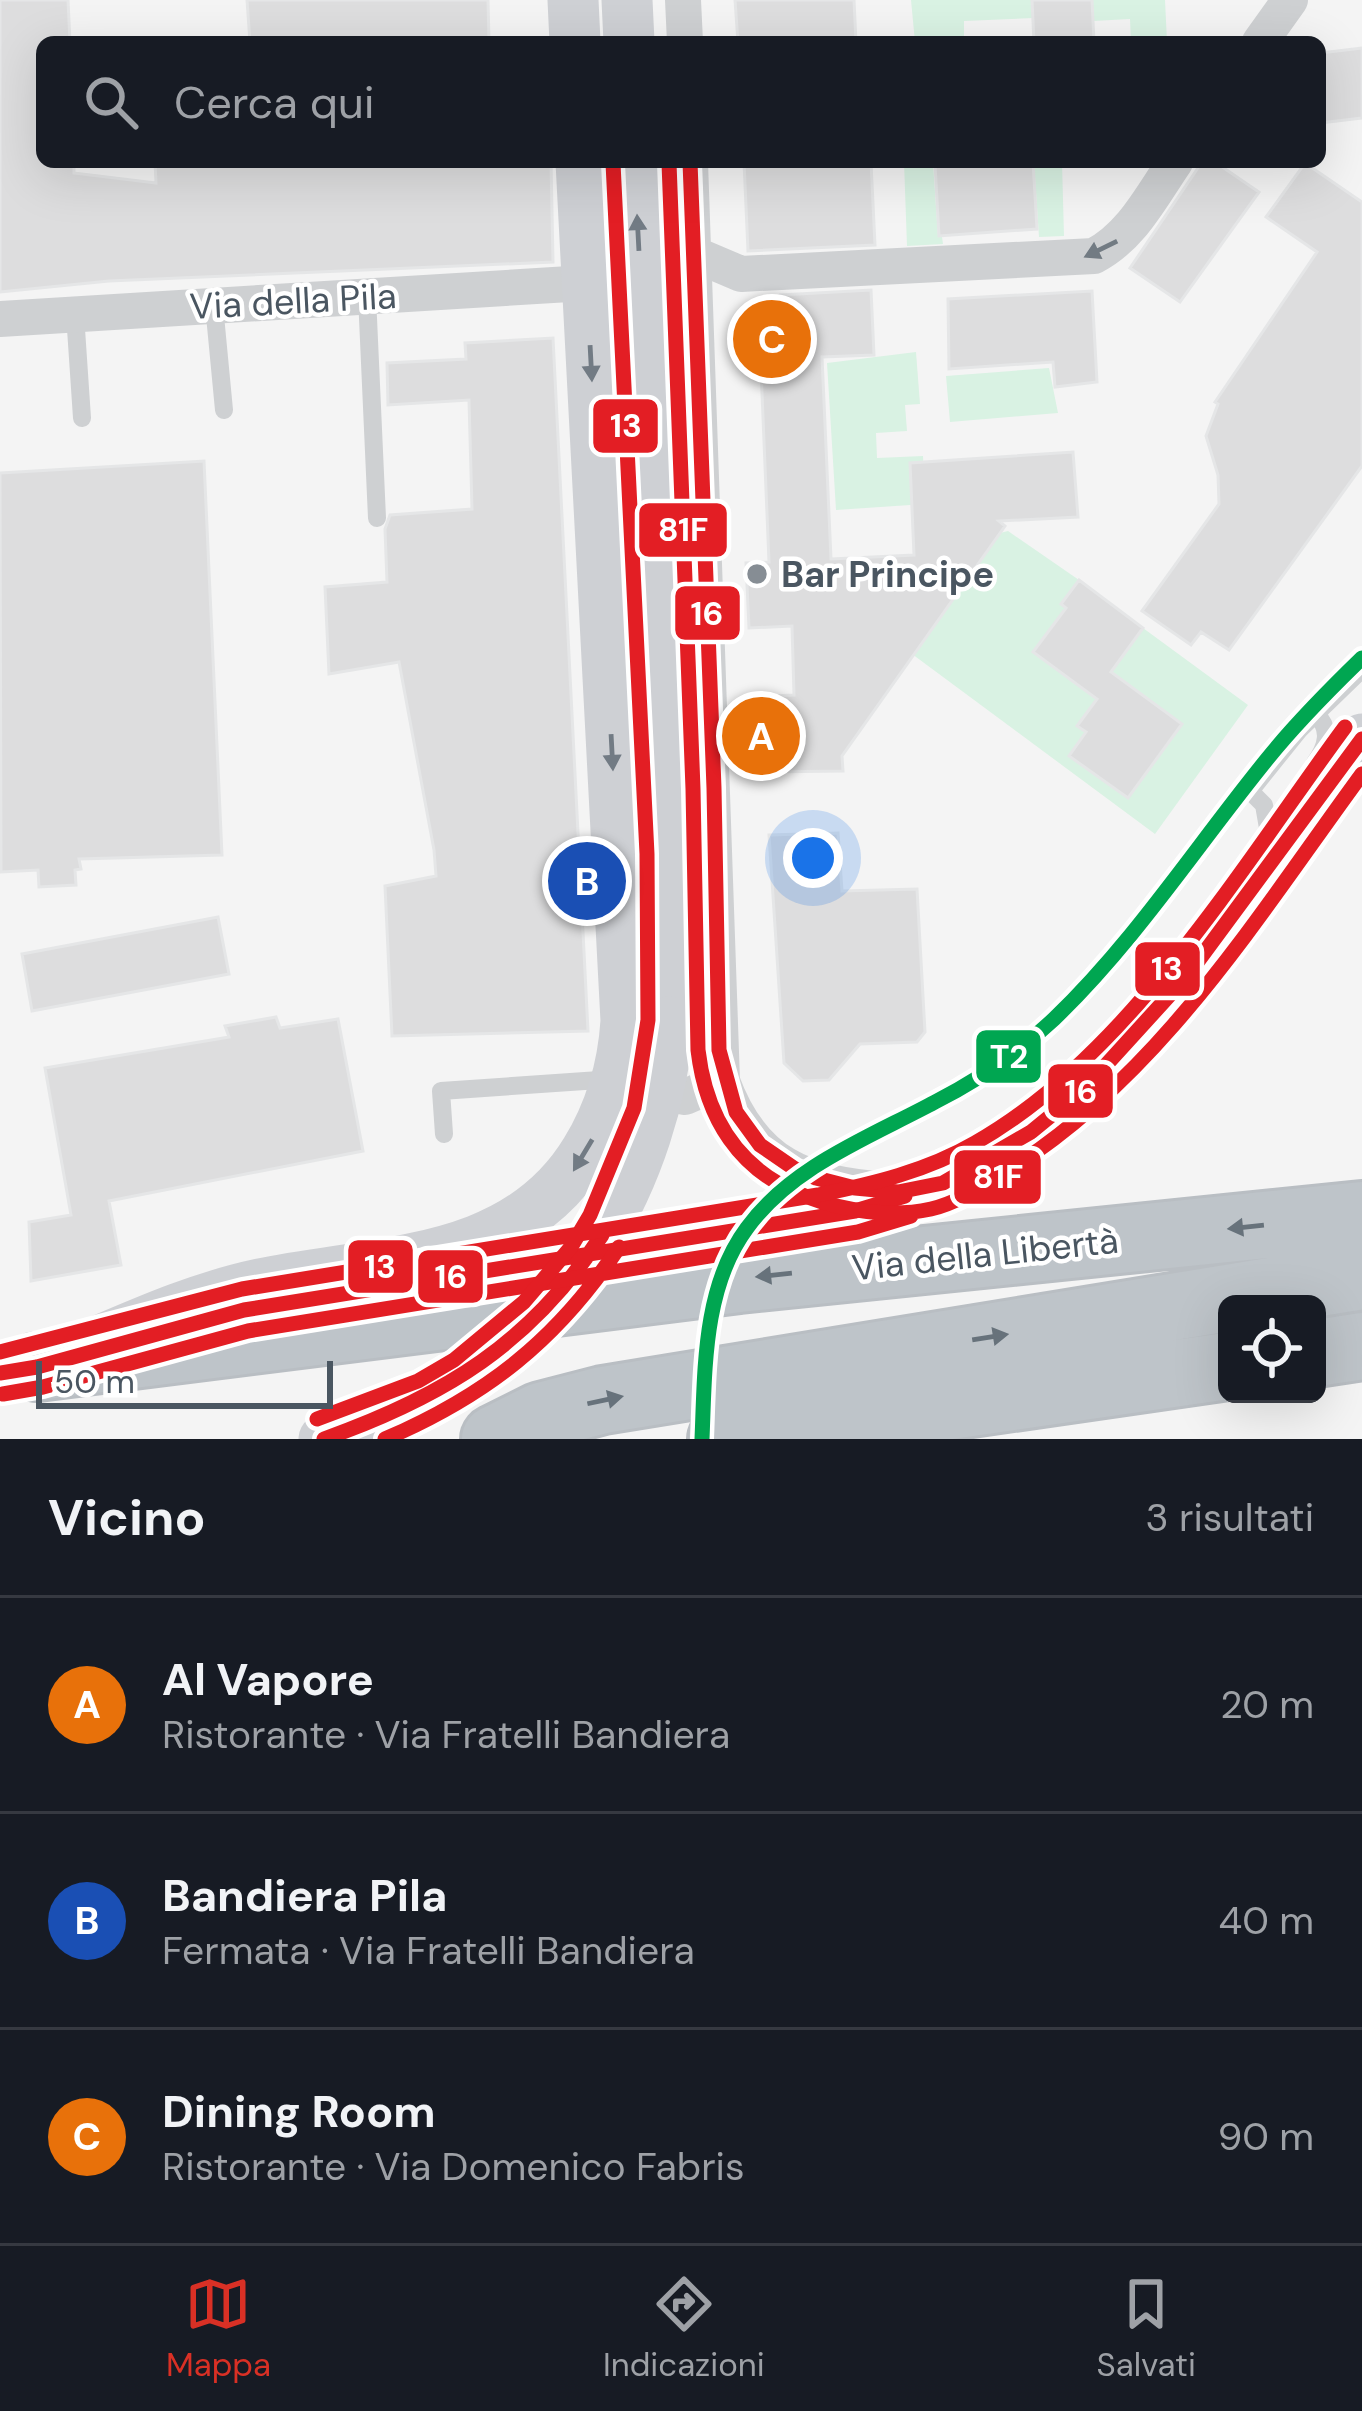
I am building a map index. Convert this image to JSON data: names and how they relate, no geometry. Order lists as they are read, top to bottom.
{
  "streets": {
    "highway": ["Via della Libertà"],
    "street": ["Via della Pila"]
  },
  "places": ["Bar Principe"],
  "lines": [
    "transit line 16",
    "transit line 81F",
    "transit line 13",
    "transit line T2"
  ],
  "scale_bar": "50 m",
  "page": {
    "search": "Cerca qui",
    "pins": ["C", "A", "B"],
    "scale": "50 m",
    "heading": ["Vicino", "3 risultati"],
    "list": [
      {
        "mark": "A",
        "name": "Al Vapore",
        "note": "Ristorante · Via Fratelli Bandiera",
        "value": "20 m"
      },
      {
        "mark": "B",
        "name": "Bandiera Pila",
        "note": "Fermata · Via Fratelli Bandiera",
        "value": "40 m"
      },
      {
        "mark": "C",
        "name": "Dining Room",
        "note": "Ristorante · Via Domenico Fabris",
        "value": "90 m"
      }
    ],
    "nav": ["Mappa", "Indicazioni", "Salvati"]
  }
}
